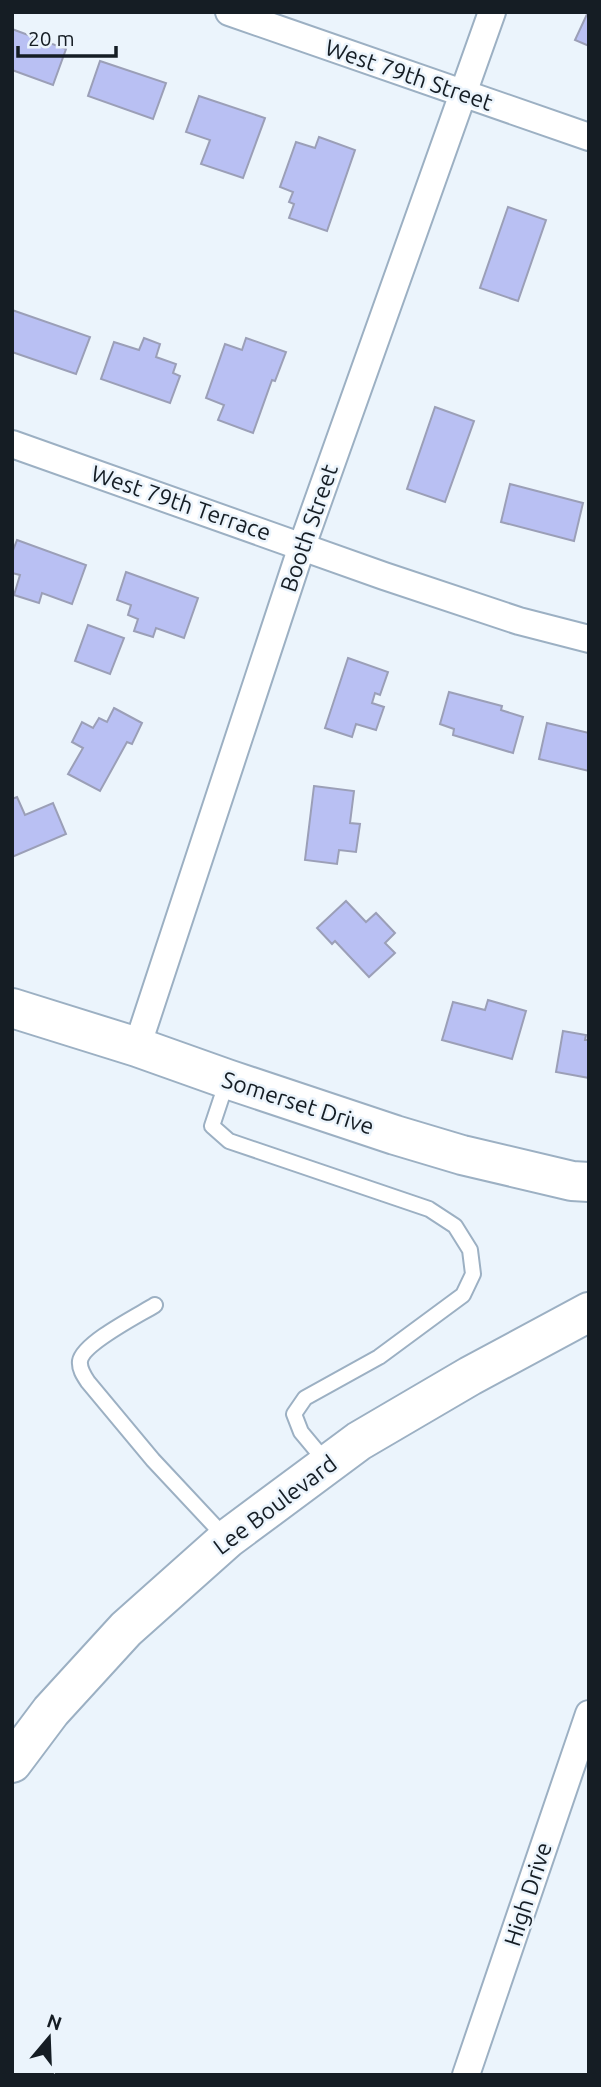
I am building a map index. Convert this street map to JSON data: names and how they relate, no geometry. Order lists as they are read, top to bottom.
{
  "streets": {
    "street": [
      "West 79th Street",
      "West 79th Terrace",
      "Booth Street",
      "Somerset Drive",
      "Lee Boulevard",
      "High Drive"
    ]
  },
  "crossings": [
    ["West 79th Street", "Booth Street"],
    ["West 79th Terrace", "Booth Street"],
    ["Booth Street", "Somerset Drive"]
  ],
  "scale_bar": "20 m",
  "north": "top"
}
